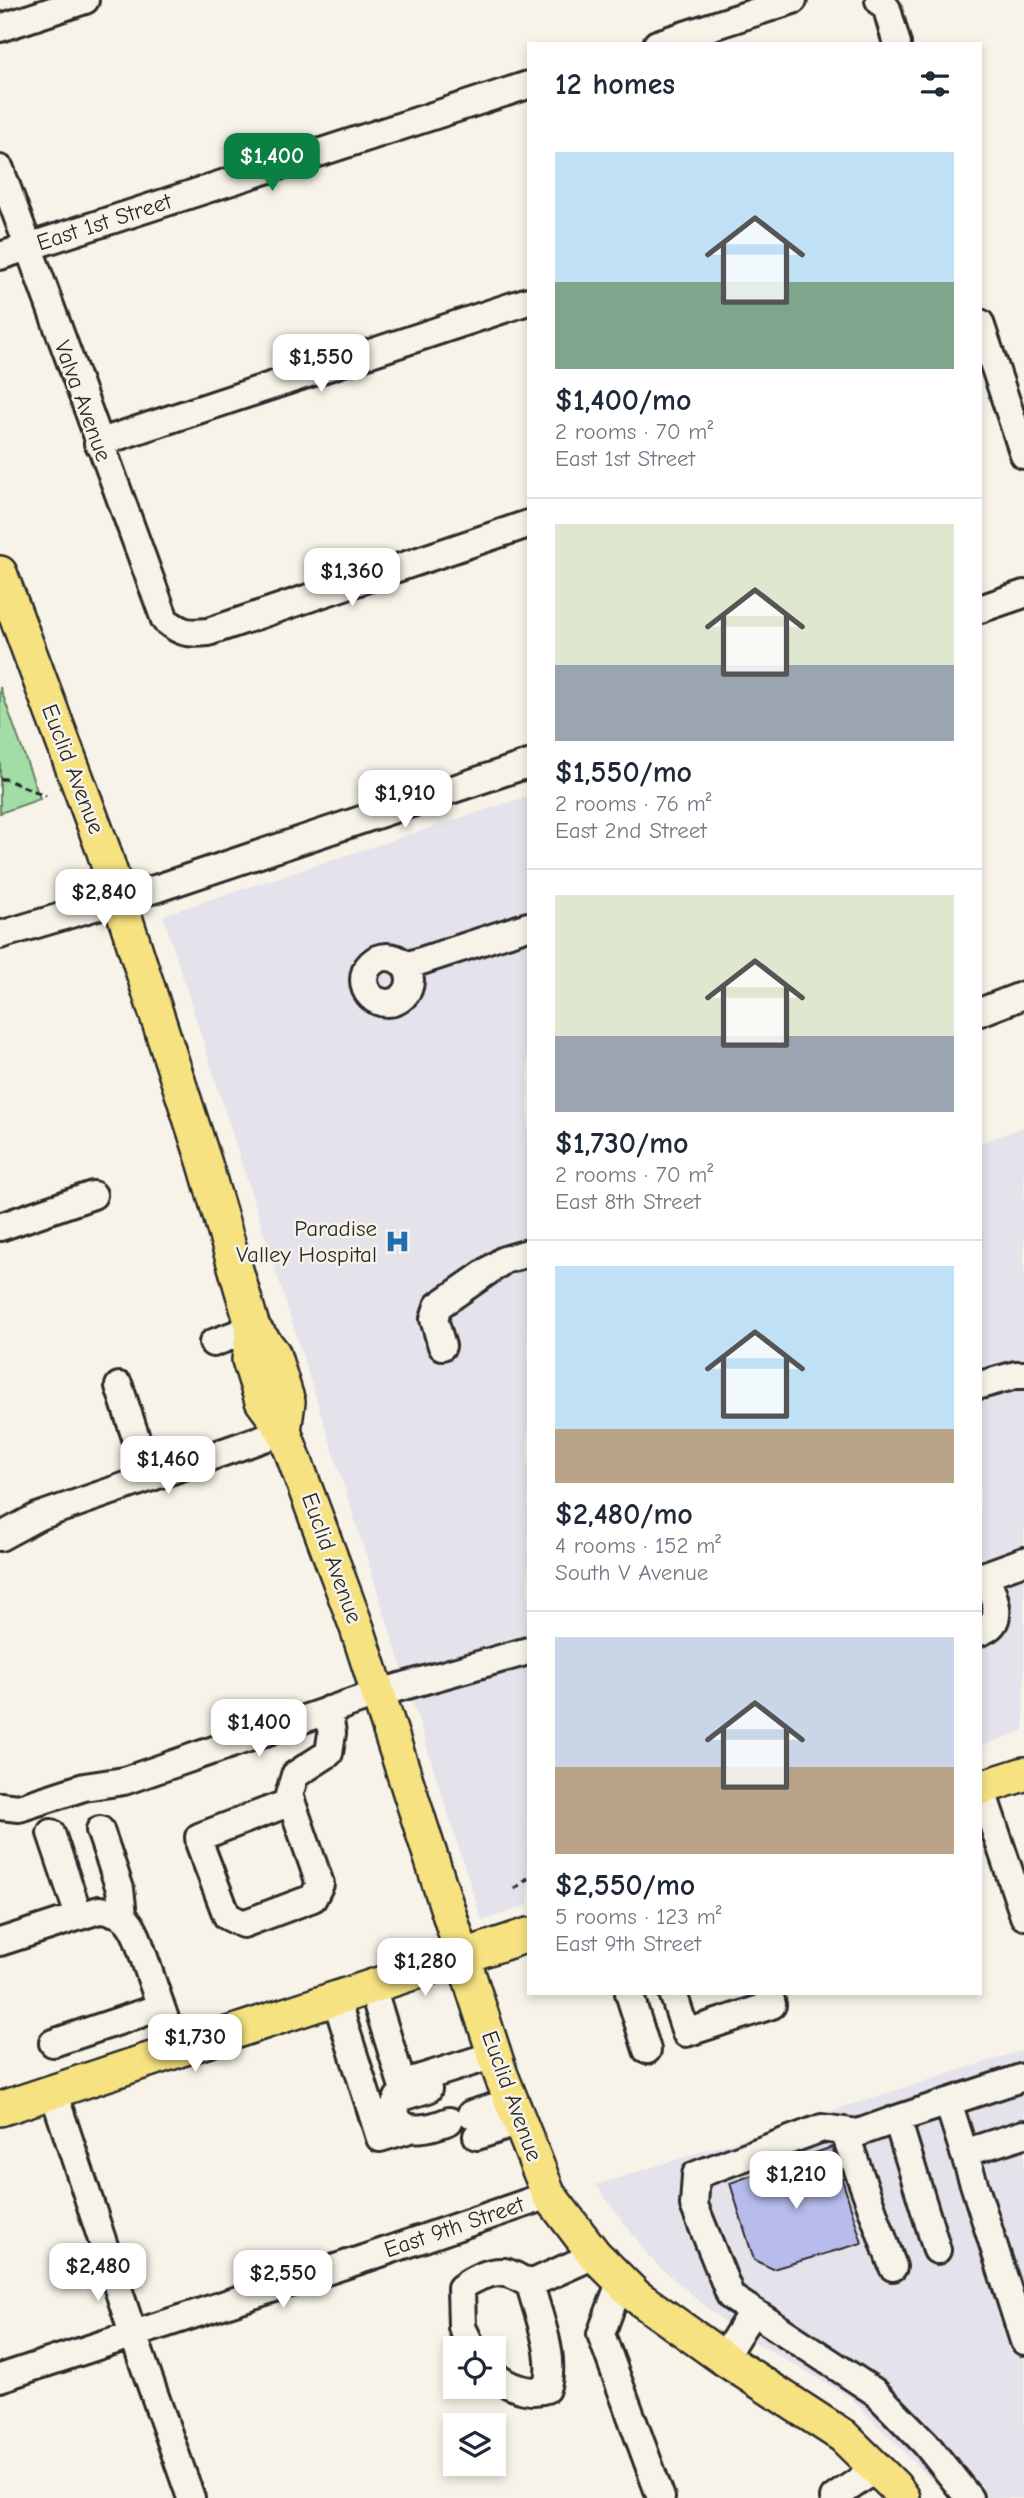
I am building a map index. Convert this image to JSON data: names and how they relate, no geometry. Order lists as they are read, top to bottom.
{
  "streets": {
    "main road": ["Euclid Avenue"],
    "street": ["East 1st Street", "Valva Avenue", "East 9th Street"]
  },
  "crossings": [
    ["East 1st Street", "Valva Avenue"],
    ["Euclid Avenue", "East 9th Street"]
  ],
  "places": {
    "hospital": ["Paradise Valley Hospital"]
  },
  "page": {
    "heading": "12 homes",
    "list": [
      {
        "name": "$1,400/mo",
        "note": "2 rooms · 70 m² · East 1st Street"
      },
      {
        "name": "$1,550/mo",
        "note": "2 rooms · 76 m² · East 2nd Street"
      },
      {
        "name": "$1,730/mo",
        "note": "2 rooms · 70 m² · East 8th Street"
      },
      {
        "name": "$2,480/mo",
        "note": "4 rooms · 152 m² · South V Avenue"
      },
      {
        "name": "$2,550/mo",
        "note": "5 rooms · 123 m² · East 9th Street"
      }
    ],
    "price": [
      "$1,400",
      "$1,550",
      "$1,360",
      "$1,910",
      "$2,840",
      "$1,460",
      "$1,400",
      "$1,280",
      "$1,730",
      "$1,210",
      "$2,480",
      "$2,550"
    ]
  }
}
